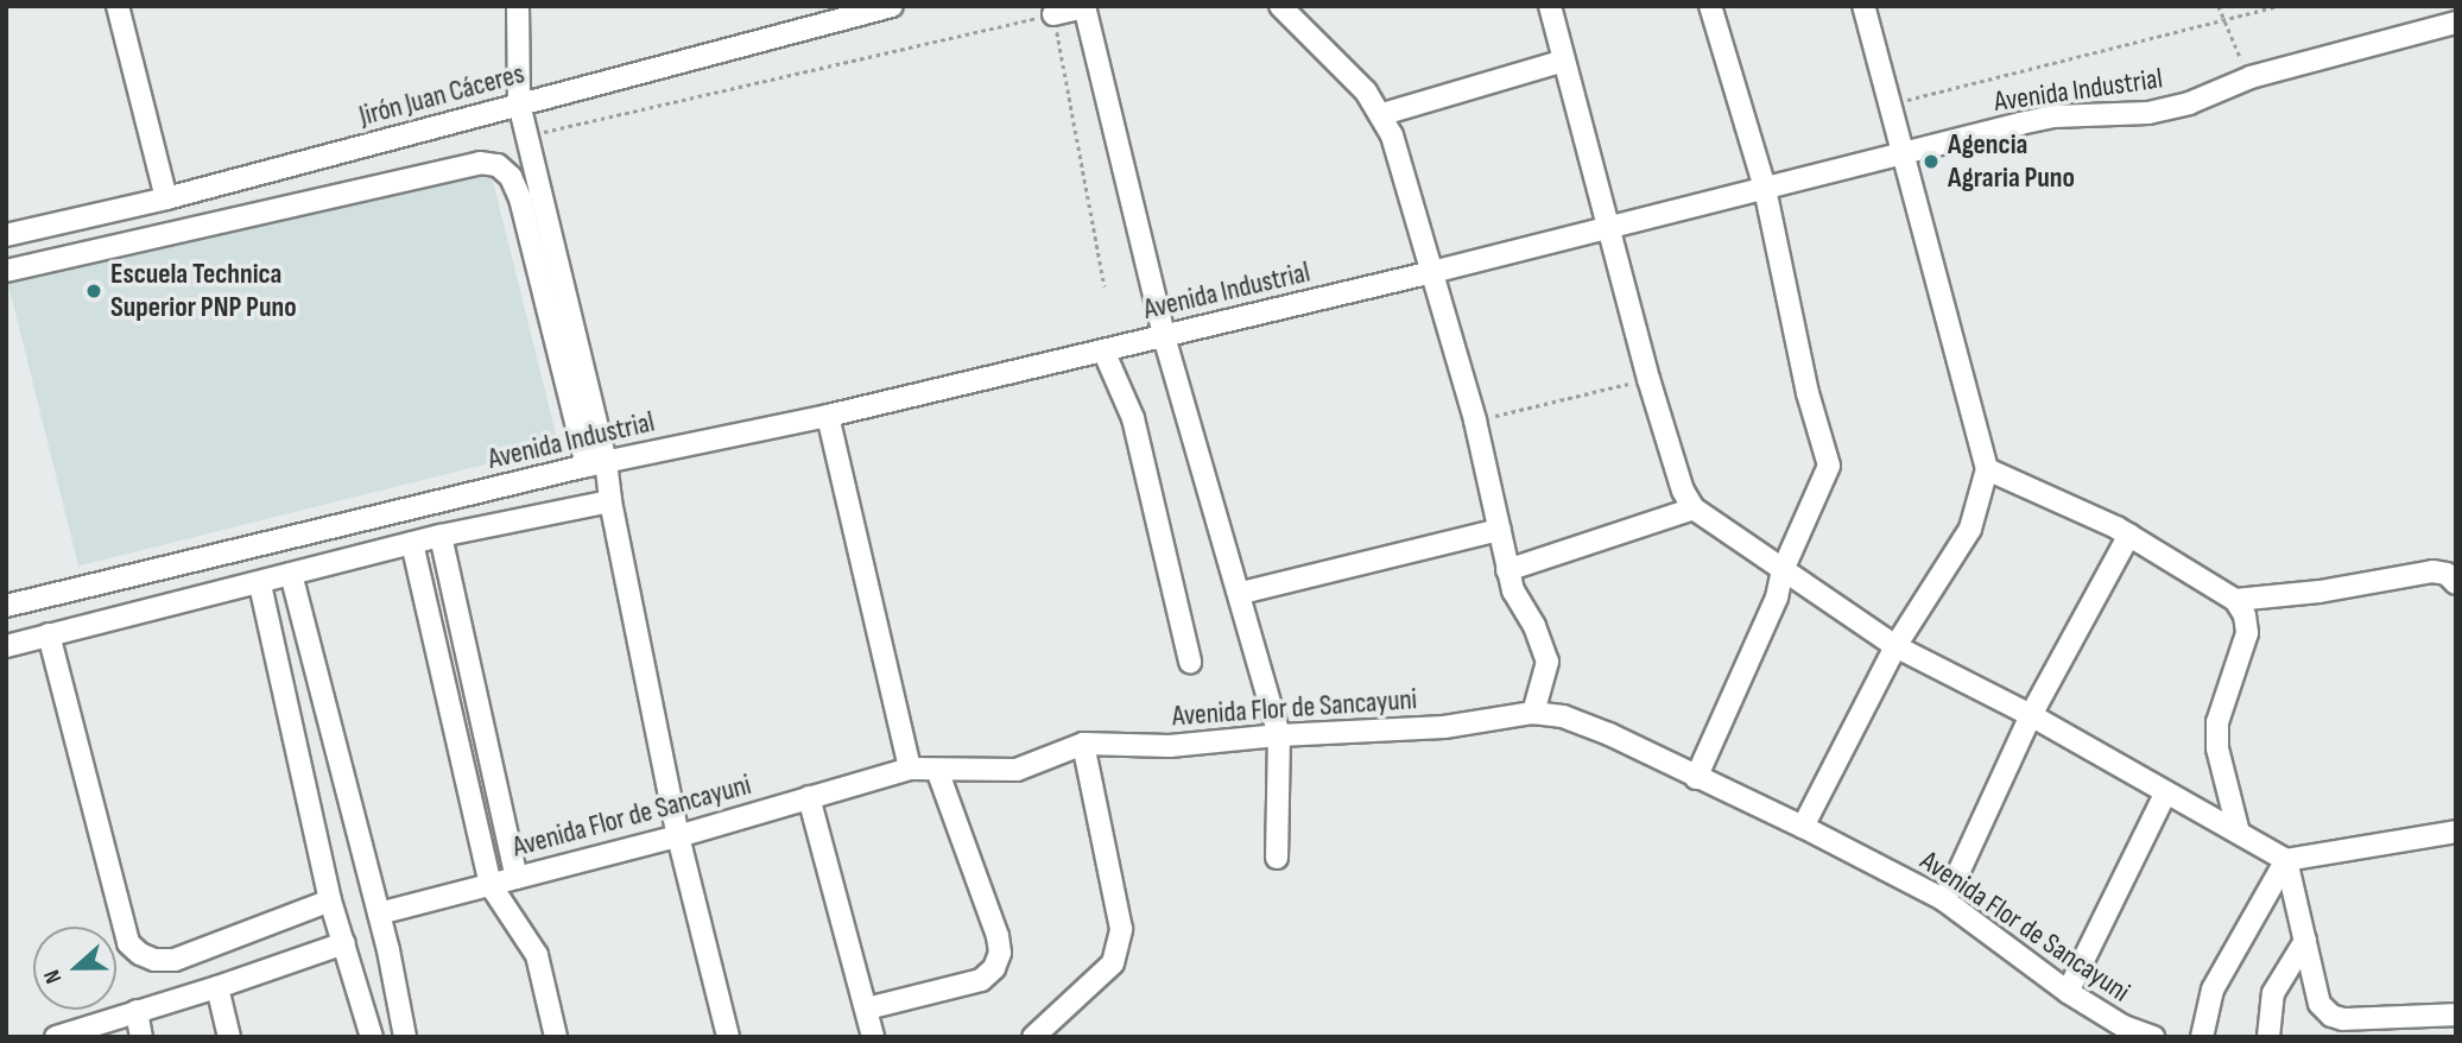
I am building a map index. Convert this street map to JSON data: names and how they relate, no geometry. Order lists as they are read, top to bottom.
{
  "streets": {
    "street": ["Avenida Industrial", "Jirón Juan Cáceres", "Avenida Flor de Sancayuni"]
  },
  "places": ["Agencia Agraria Puno", "Escuela Technica Superior PNP Puno"],
  "north": "left"
}
